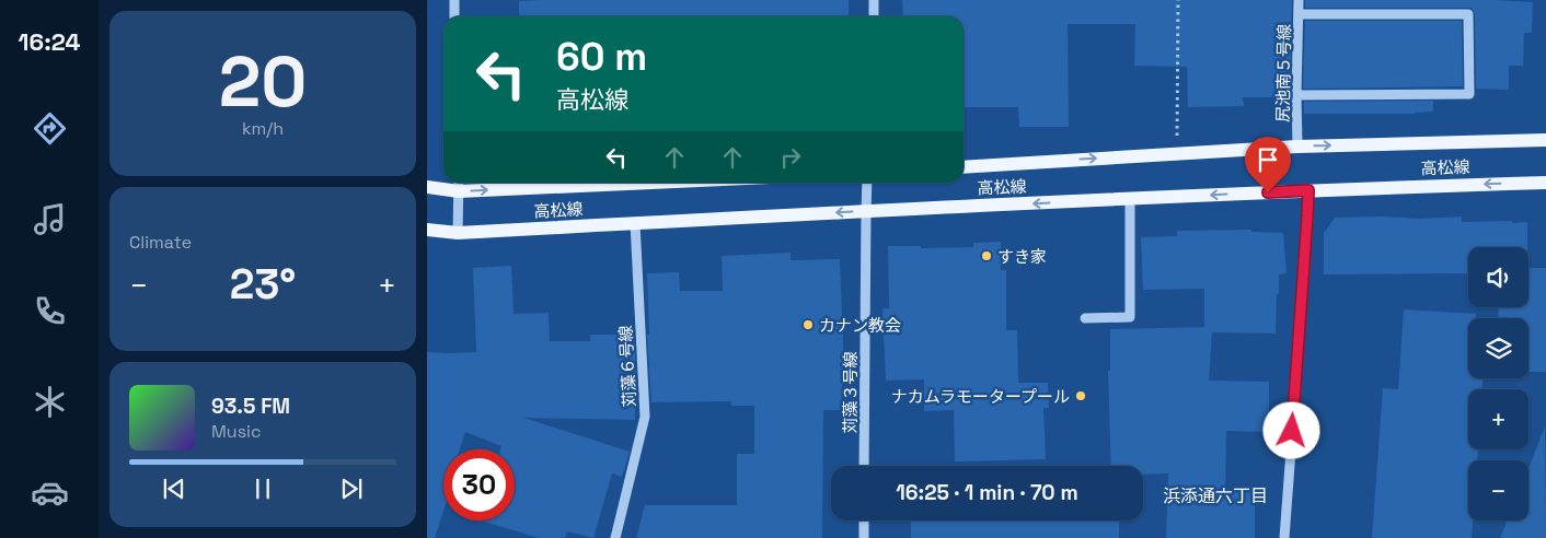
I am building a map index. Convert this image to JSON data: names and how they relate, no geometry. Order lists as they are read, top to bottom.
{
  "streets": {
    "main road": ["高松線"],
    "street": ["尻池南５号線", "苅藻６号線", "苅藻３号線"]
  },
  "crossings": [
    ["尻池南５号線", "高松線"],
    ["高松線", "苅藻６号線"],
    ["高松線", "苅藻３号線"]
  ],
  "districts": ["浜添通六丁目"],
  "places": ["すき家", "カナン教会", "ナカムラモータープール"],
  "page": {
    "tabs": "16:24",
    "tile": [
      ["20", "km/h"],
      "Climate"
    ],
    "turn": ["60 m", "高松線"],
    "map_buttons": ["+", "−"],
    "heat": ["−", "23°", "+"],
    "song": ["93.5 FM", "Music"],
    "limit": "30",
    "trip": "16:25 · 1 min · 70 m"
  }
}
